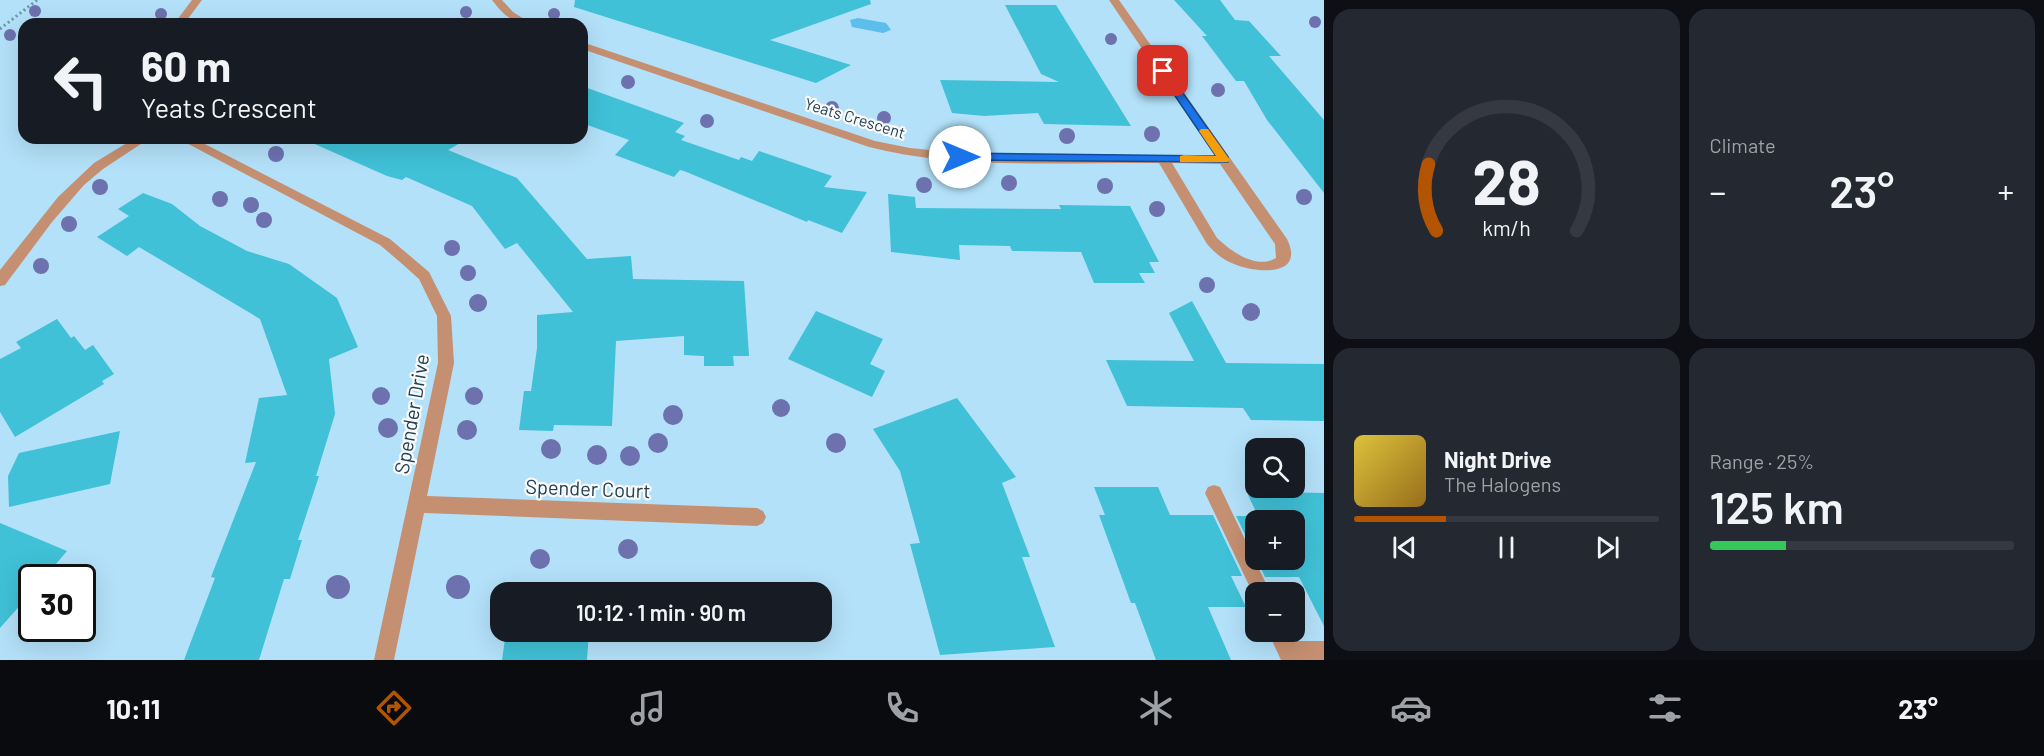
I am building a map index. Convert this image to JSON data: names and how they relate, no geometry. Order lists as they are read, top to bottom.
{
  "streets": {
    "street": ["Yeats Crescent", "Spender Drive", "Spender Court"]
  },
  "crossings": [
    ["Spender Drive", "Spender Court"]
  ],
  "page": {
    "tile": [
      "Climate",
      ["Range · 25%", "125 km"]
    ],
    "turn": ["60 m", "Yeats Crescent"],
    "heat": ["−", "23°", "+"],
    "song": ["Night Drive", "The Halogens"],
    "map_buttons": ["+", "−"],
    "limit": "30",
    "trip": "10:12 · 1 min · 90 m",
    "tabs": ["10:11", "23°"],
    "gauge": ["28", "km/h"]
  }
}
